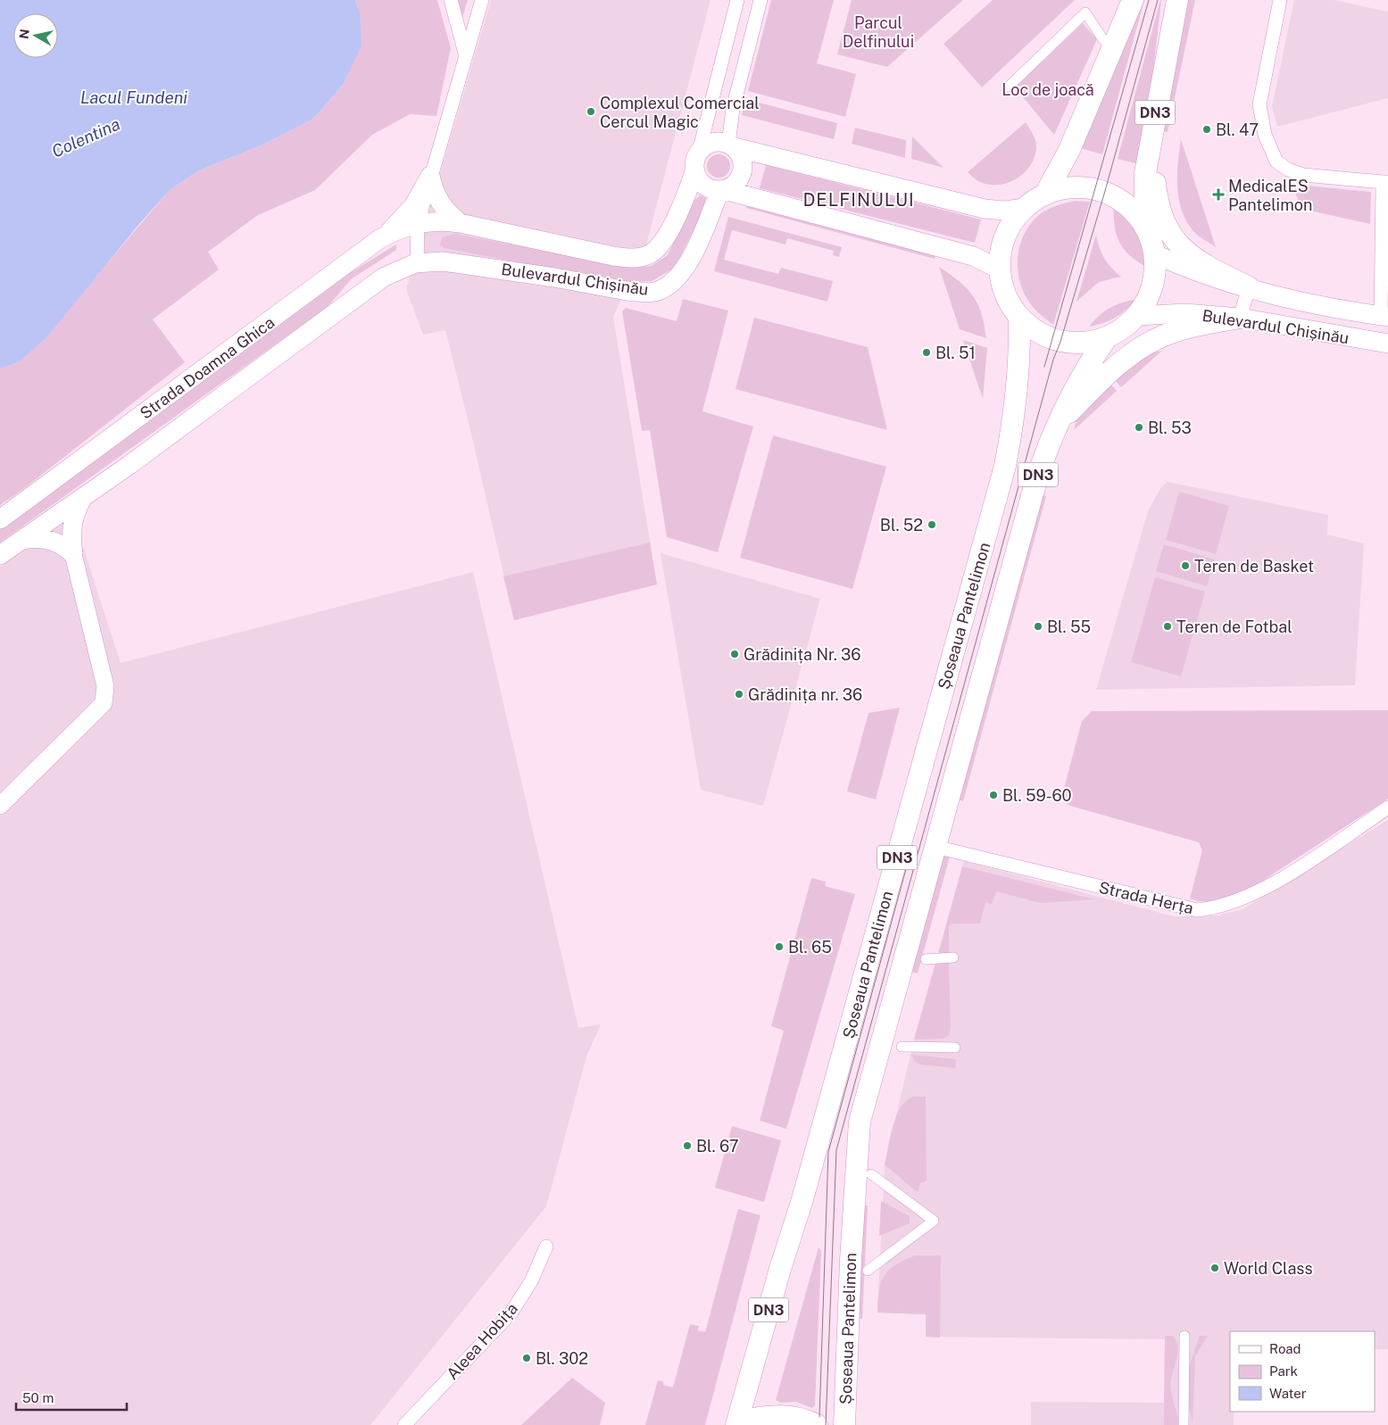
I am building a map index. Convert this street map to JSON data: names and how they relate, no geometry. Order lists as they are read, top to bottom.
{
  "streets": {
    "main road": [
      "DN3",
      "Bulevardul Chișinău",
      "Strada Doamna Ghica",
      "Șoseaua Pantelimon"
    ],
    "street": ["Strada Herța", "Aleea Hobița"]
  },
  "crossings": [
    ["DN3", "Bulevardul Chișinău"],
    ["DN3", "Șoseaua Pantelimon"],
    ["Bulevardul Chișinău", "Strada Doamna Ghica"],
    ["Bulevardul Chișinău", "Șoseaua Pantelimon"],
    ["Șoseaua Pantelimon", "Strada Herța"]
  ],
  "districts": ["DELFINULUI"],
  "water": ["Lacul Fundeni", "Colentina"],
  "parks": ["Parcul Delfinului", "Loc de joacă"],
  "places": {
    "other": [
      "Complexul Comercial Cercul Magic",
      "Bl. 47",
      "Bl. 51",
      "Bl. 53",
      "Bl. 52",
      "Teren de Basket",
      "Bl. 55",
      "Teren de Fotbal",
      "Grădinița Nr. 36",
      "Grădinița nr. 36",
      "Bl. 59-60",
      "Bl. 65",
      "Bl. 67",
      "World Class",
      "Bl. 302"
    ],
    "health": ["MedicalES Pantelimon"]
  },
  "legend": ["Road", "Park", "Water"],
  "scale_bar": "50 m",
  "north": "left"
}
